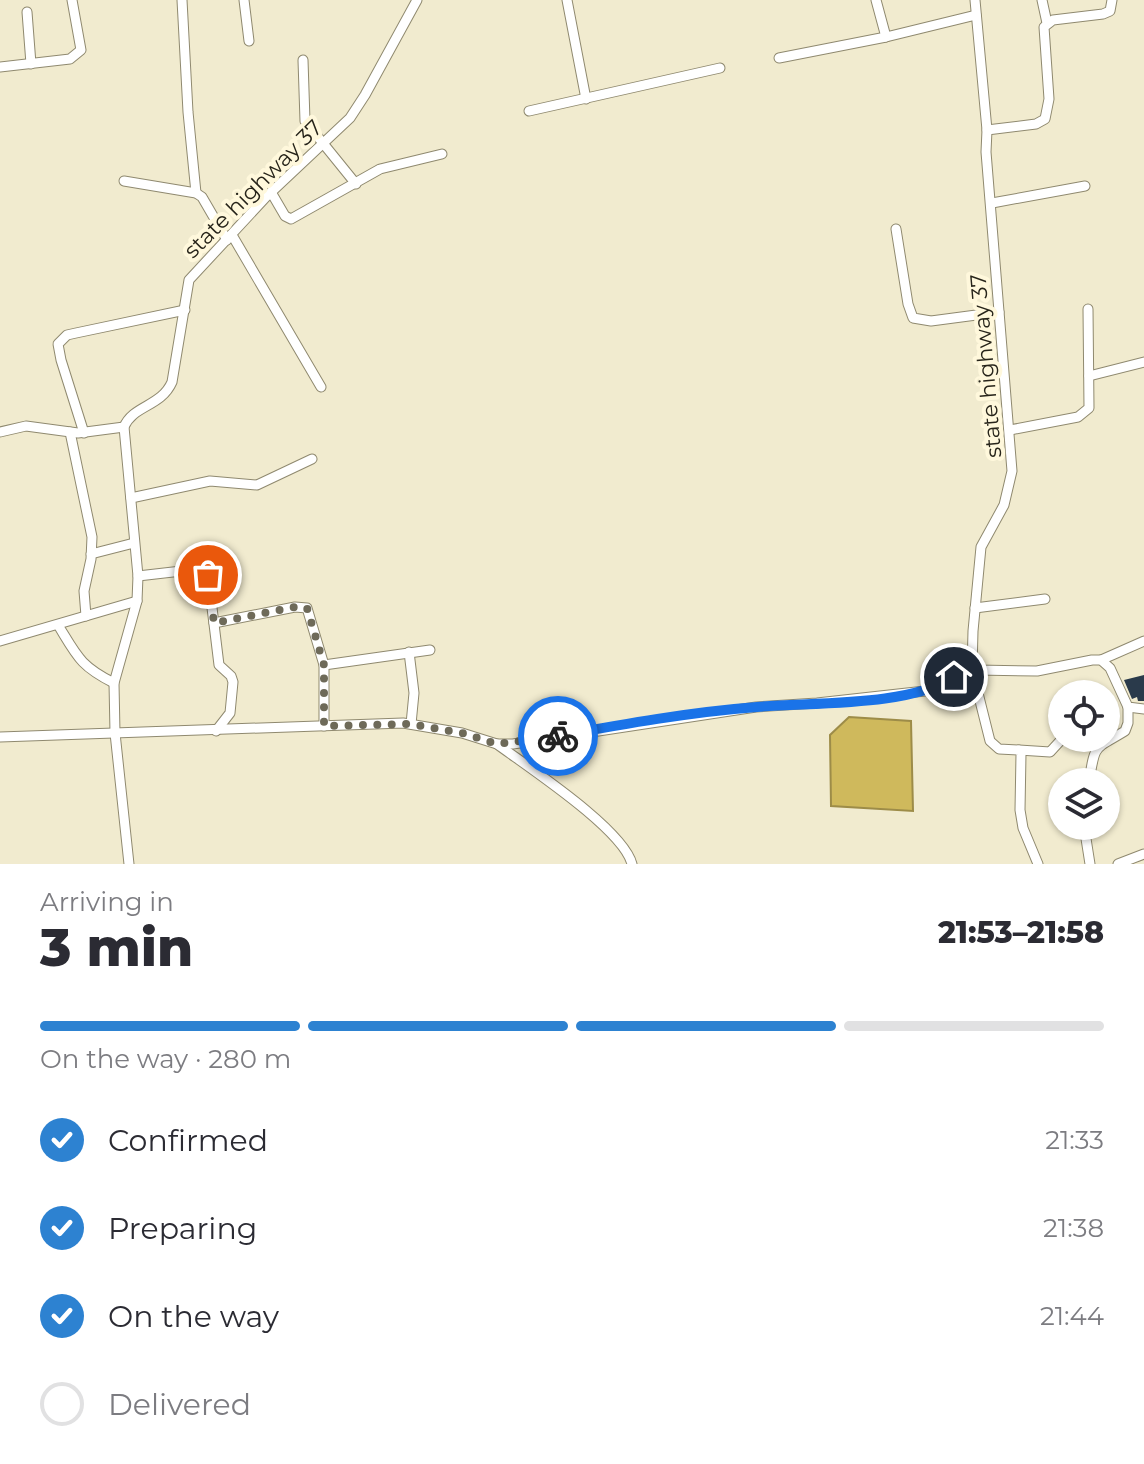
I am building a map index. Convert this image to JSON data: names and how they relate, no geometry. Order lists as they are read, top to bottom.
{
  "streets": {
    "street": ["state highway 37"]
  },
  "page": {
    "heading": ["3 min", "Arriving in", "21:53–21:58"],
    "bar": "On the way · 280 m",
    "list": [
      ["Confirmed", "21:33"],
      ["Preparing", "21:38"],
      ["On the way", "21:44"],
      "Delivered"
    ]
  }
}
